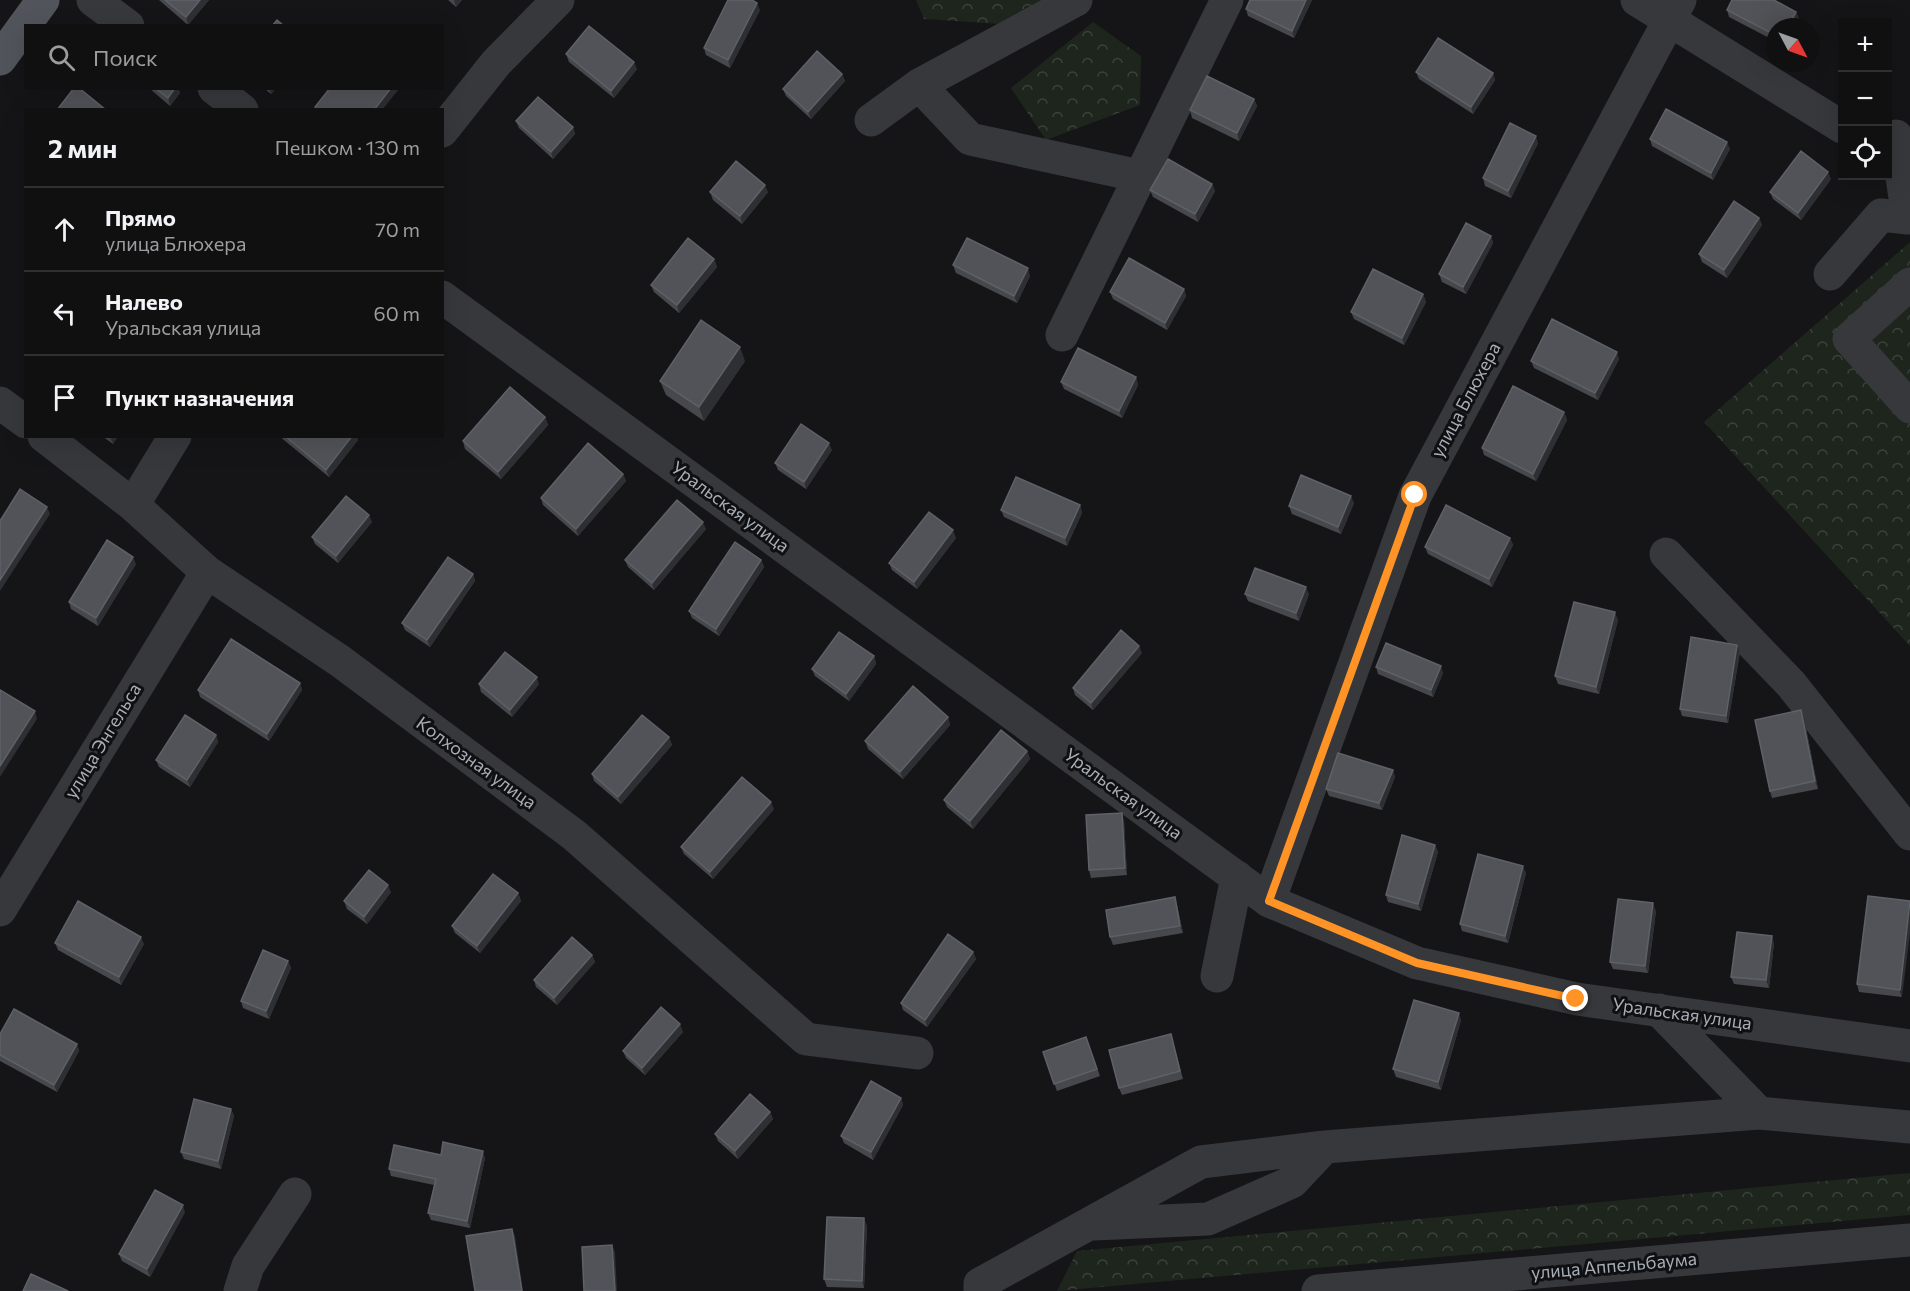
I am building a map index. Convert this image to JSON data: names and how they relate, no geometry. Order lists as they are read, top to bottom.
{
  "streets": {
    "street": [
      "улица Блюхера",
      "Уральская улица",
      "улица Энгельса",
      "Колхозная улица",
      "улица Аппельбаума"
    ]
  },
  "crossings": [
    ["улица Блюхера", "Уральская улица"],
    ["улица Энгельса", "Колхозная улица"]
  ],
  "north": "bottom right",
  "page": {
    "map_buttons": ["+", "−"],
    "search": "Поиск",
    "heading": ["2 мин", "Пешком · 130 m"],
    "list": [
      ["Прямо", "улица Блюхера", "70 m"],
      ["Налево", "Уральская улица", "60 m"],
      "Пункт назначения"
    ]
  }
}
